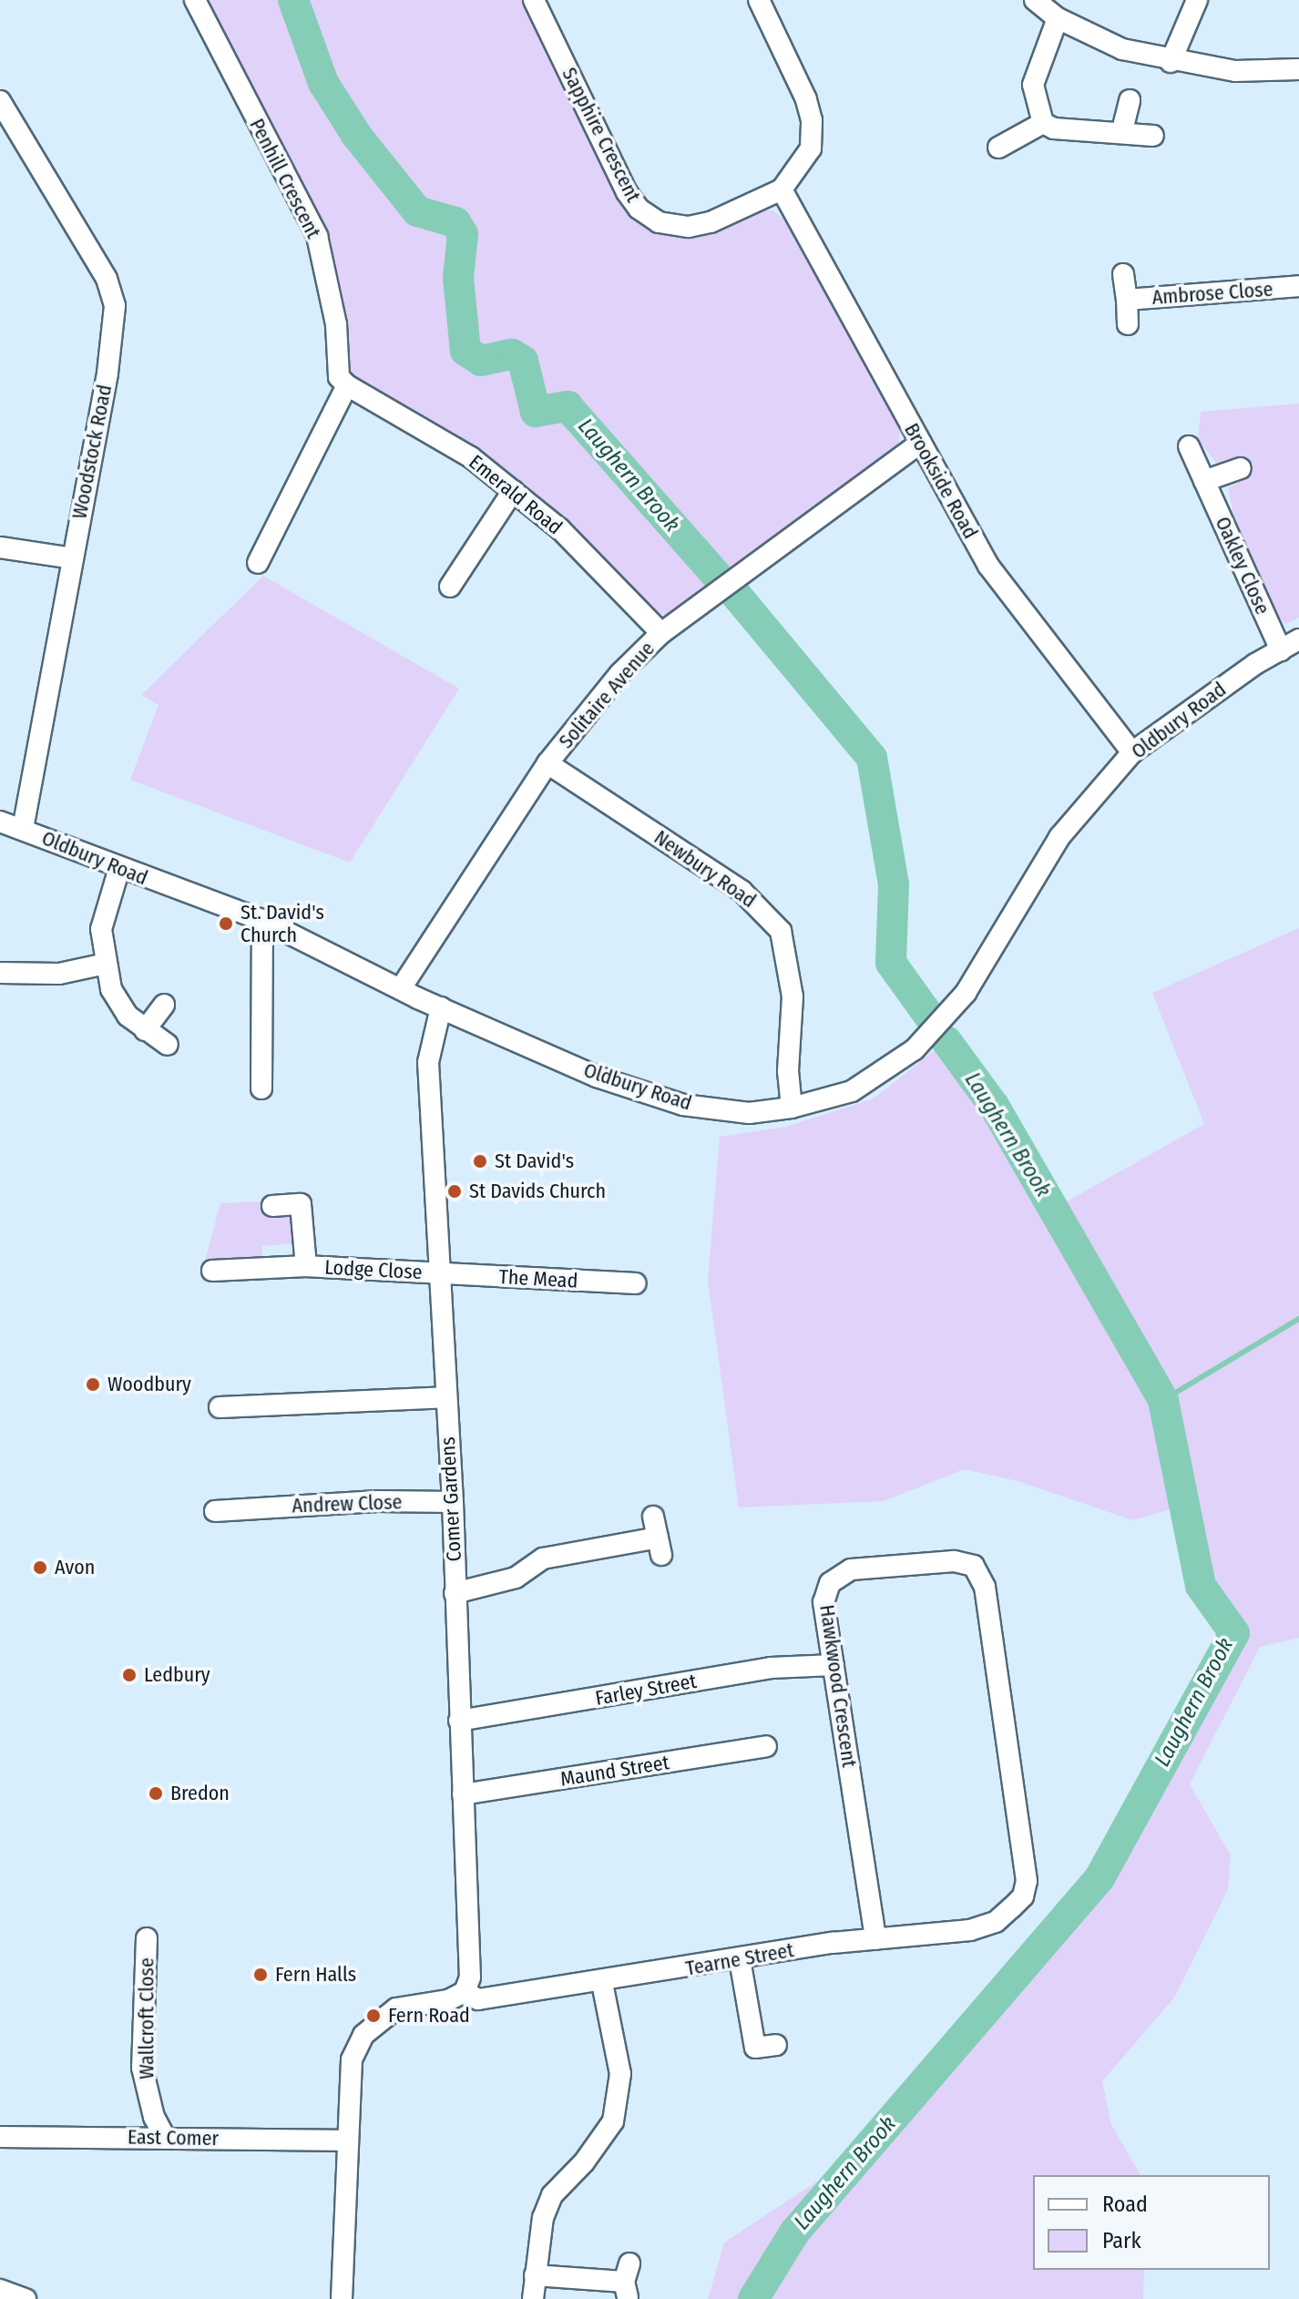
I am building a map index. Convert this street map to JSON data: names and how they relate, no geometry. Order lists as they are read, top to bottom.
{
  "streets": {
    "street": [
      "Sapphire Crescent",
      "Penhill Crescent",
      "Ambrose Close",
      "Woodstock Road",
      "Brookside Road",
      "Emerald Road",
      "Oakley Close",
      "Solitaire Avenue",
      "Oldbury Road",
      "Newbury Road",
      "Lodge Close",
      "The Mead",
      "Comer Gardens",
      "Andrew Close",
      "Hawkwood Crescent",
      "Farley Street",
      "Maund Street",
      "Tearne Street",
      "Wallcroft Close",
      "East Comer"
    ]
  },
  "crossings": [
    ["Sapphire Crescent", "Brookside Road"],
    ["Penhill Crescent", "Emerald Road"],
    ["Woodstock Road", "Oldbury Road"],
    ["Brookside Road", "Solitaire Avenue"],
    ["Brookside Road", "Oldbury Road"],
    ["Emerald Road", "Solitaire Avenue"],
    ["Oakley Close", "Oldbury Road"],
    ["Solitaire Avenue", "Oldbury Road"],
    ["Solitaire Avenue", "Newbury Road"],
    ["Oldbury Road", "Newbury Road"],
    ["Oldbury Road", "Comer Gardens"],
    ["Lodge Close", "The Mead"],
    ["Lodge Close", "Comer Gardens"],
    ["The Mead", "Comer Gardens"],
    ["Comer Gardens", "Andrew Close"],
    ["Comer Gardens", "Farley Street"],
    ["Comer Gardens", "Maund Street"],
    ["Comer Gardens", "Tearne Street"],
    ["Hawkwood Crescent", "Farley Street"],
    ["Hawkwood Crescent", "Tearne Street"],
    ["Wallcroft Close", "East Comer"]
  ],
  "water": ["Laughern Brook"],
  "places": [
    "St. David's Church",
    "St David's",
    "St Davids Church",
    "Woodbury",
    "Avon",
    "Ledbury",
    "Bredon",
    "Fern Halls",
    "Fern Road"
  ],
  "legend": ["Road", "Park"]
}
